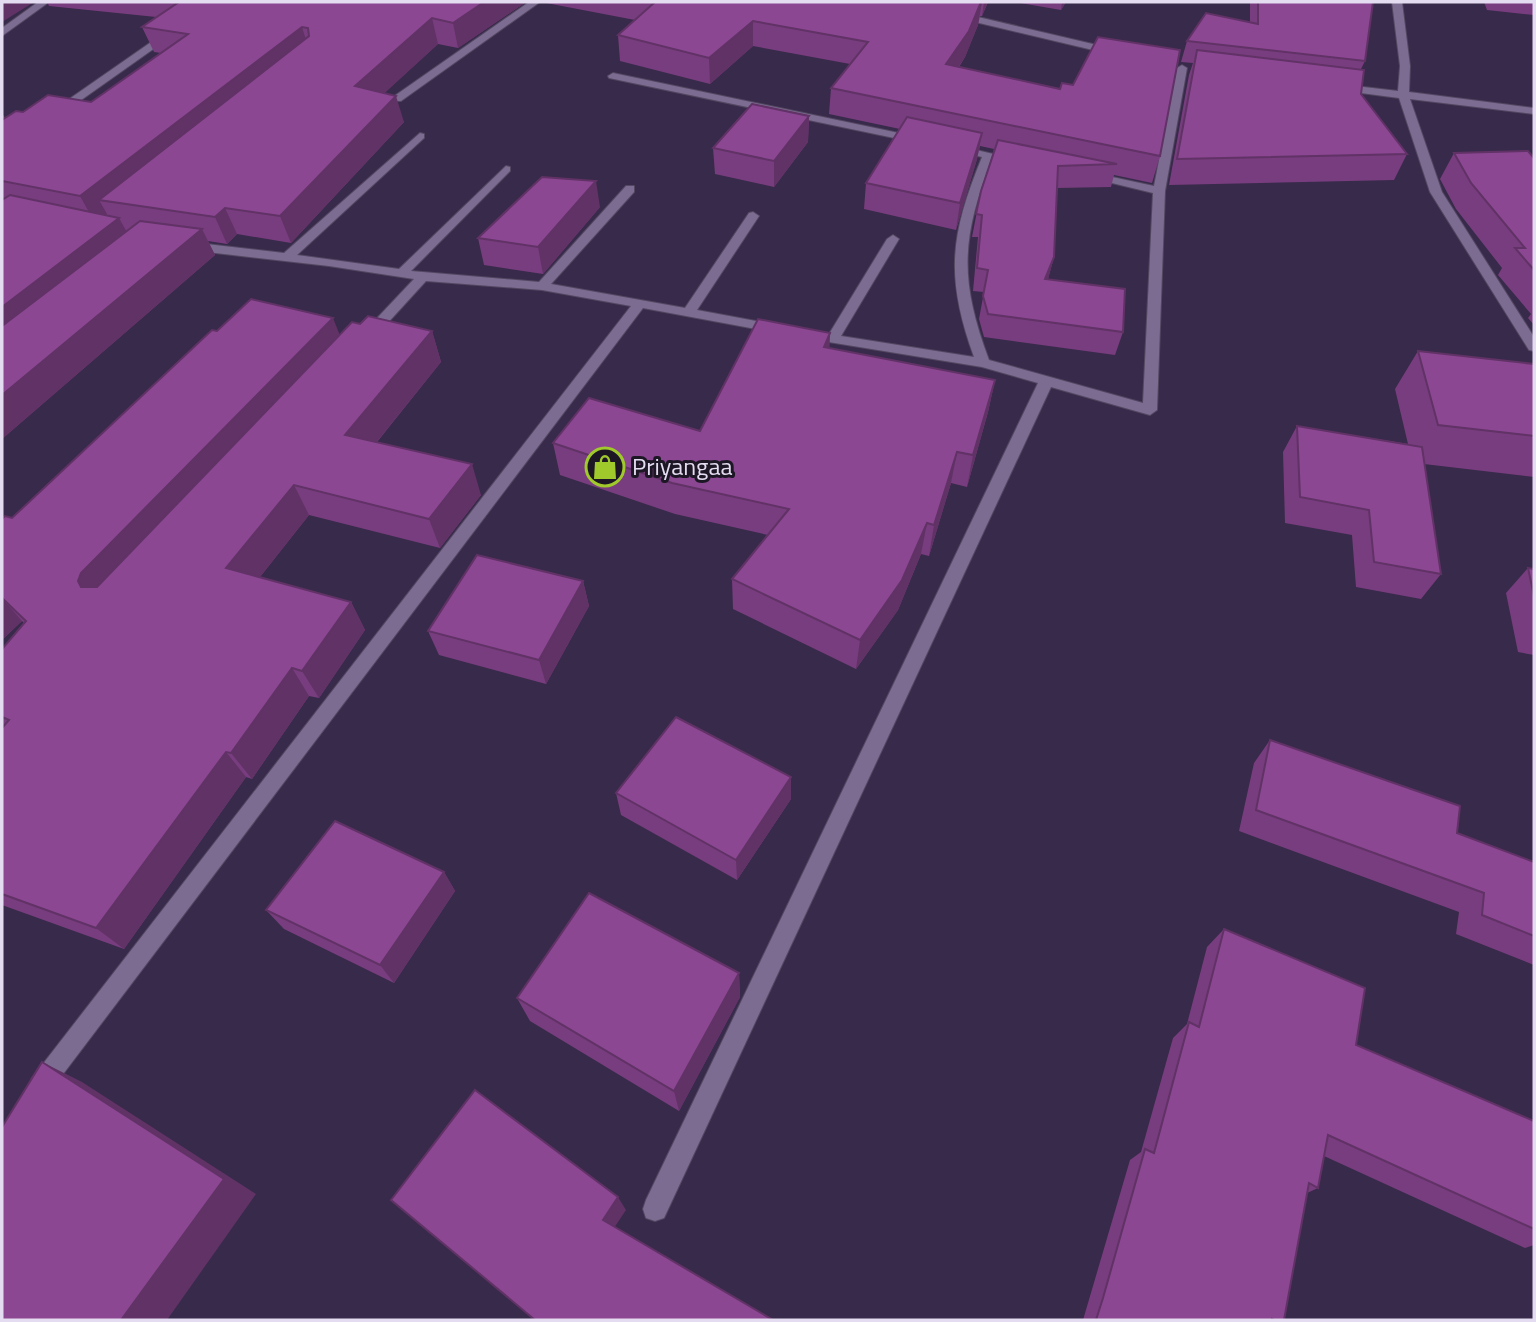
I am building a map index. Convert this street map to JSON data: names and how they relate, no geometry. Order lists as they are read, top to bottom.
{
  "places": {
    "shop": ["Priyangaa"]
  }
}
